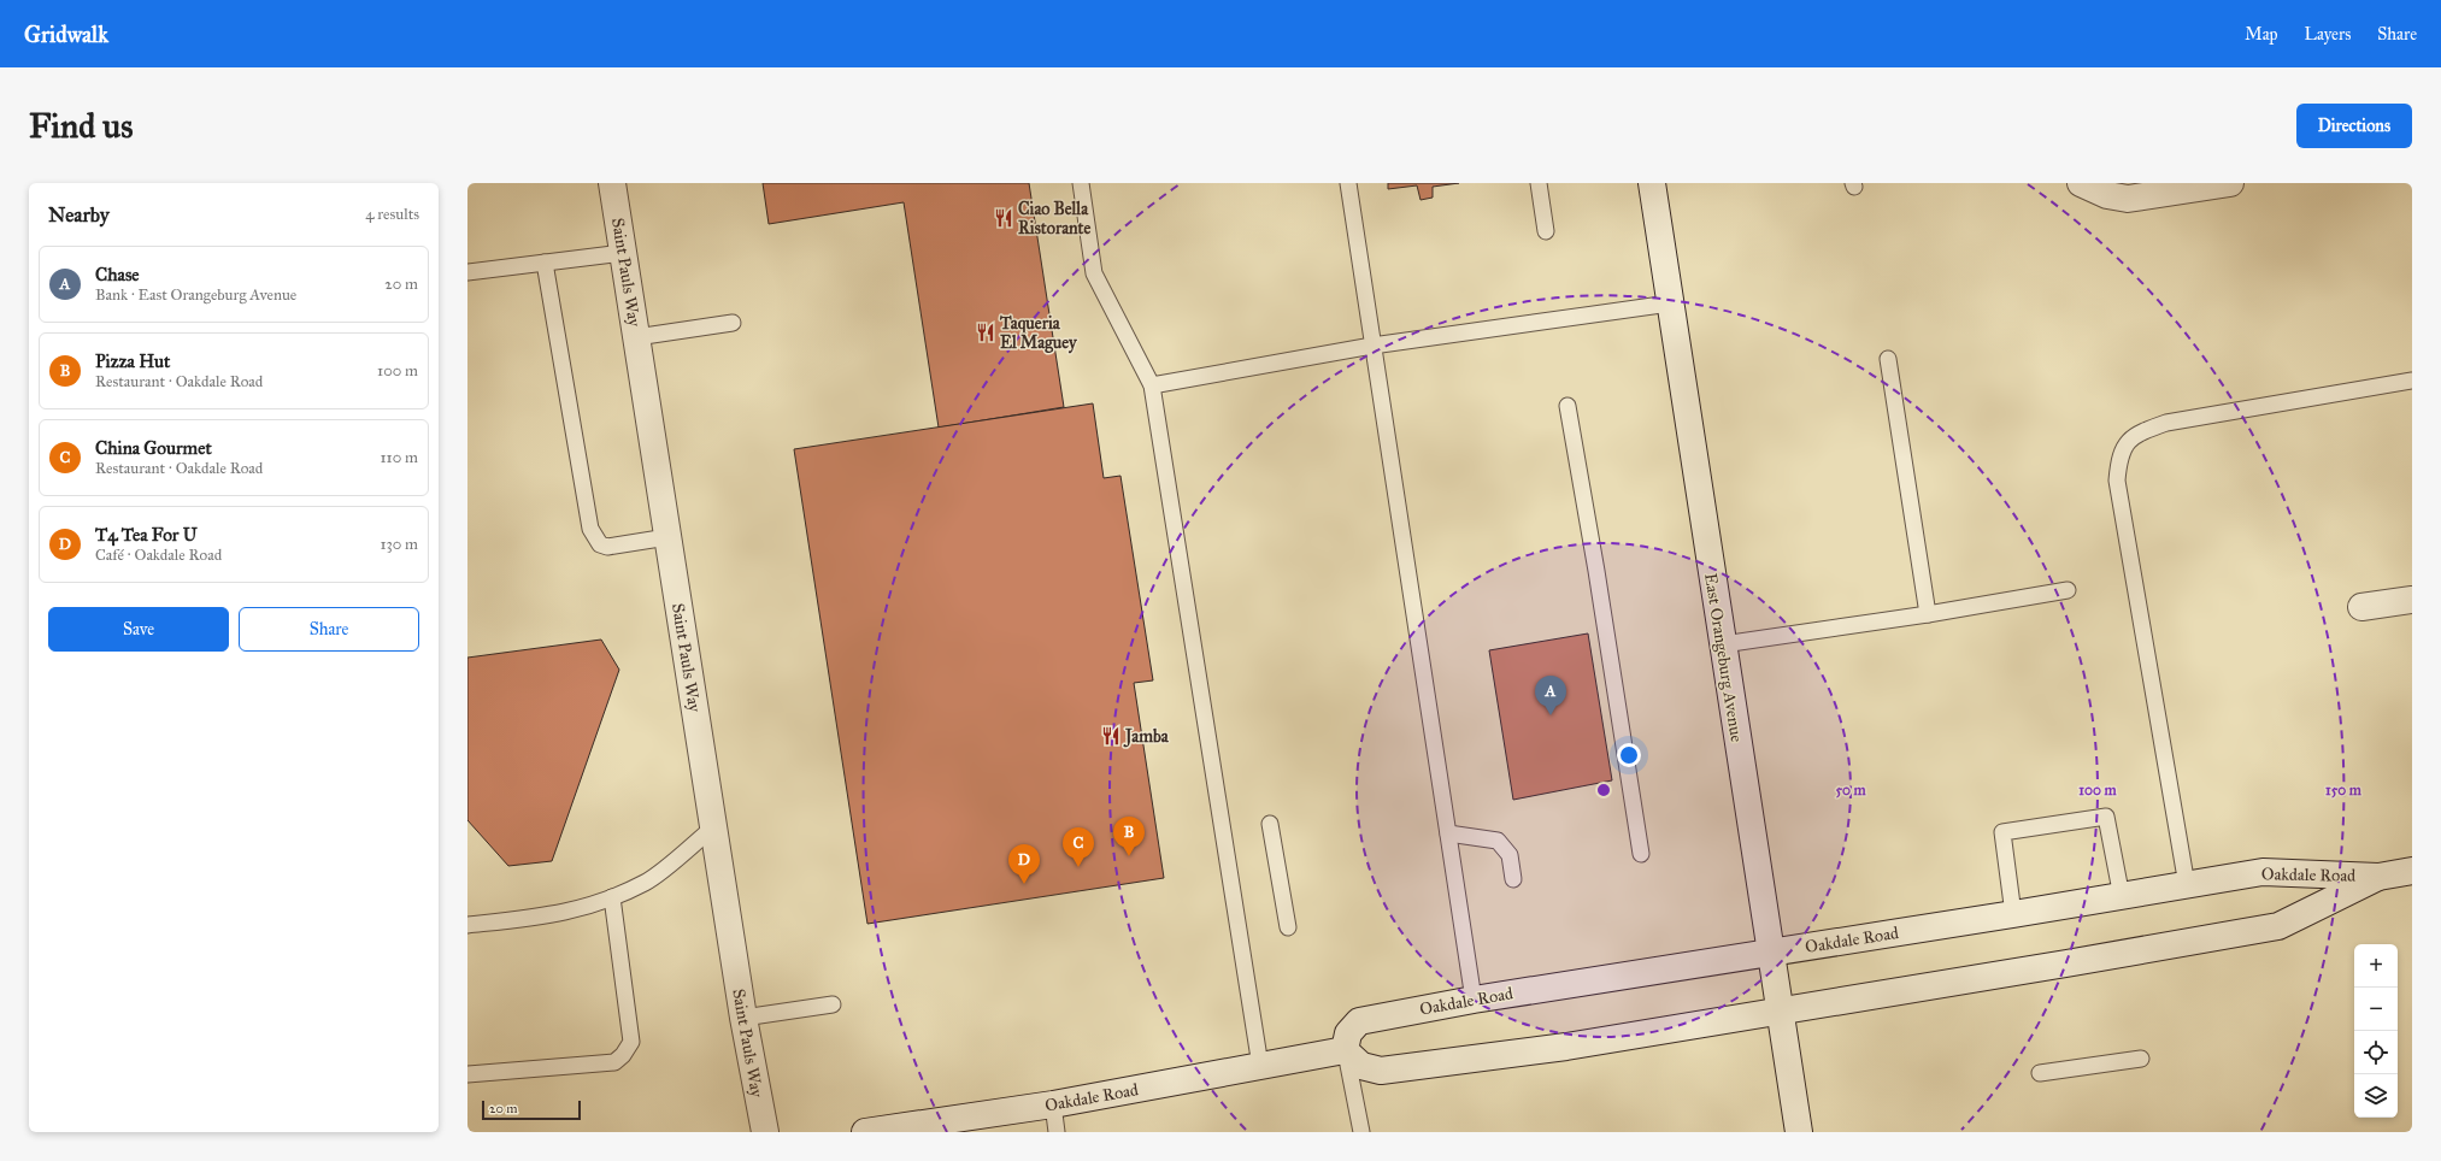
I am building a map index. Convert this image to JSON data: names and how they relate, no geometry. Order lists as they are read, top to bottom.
{
  "streets": {
    "main road": ["Saint Pauls Way", "East Orangeburg Avenue", "Oakdale Road"]
  },
  "crossings": [
    ["East Orangeburg Avenue", "Oakdale Road"]
  ],
  "places": {
    "restaurant": ["Ciao Bella Ristorante", "Taqueria El Maguey", "Jamba"]
  },
  "scale_bar": "20 m",
  "page": {
    "header": "Gridwalk",
    "nav": ["Map", "Layers", "Share"],
    "buttons": [
      "Directions",
      ["Save", "Share"]
    ],
    "title": "Find us",
    "heading": ["Nearby", "4 results"],
    "list": [
      {
        "mark": "A",
        "name": "Chase",
        "note": "Bank · East Orangeburg Avenue",
        "value": "20 m"
      },
      {
        "mark": "B",
        "name": "Pizza Hut",
        "note": "Restaurant · Oakdale Road",
        "value": "100 m"
      },
      {
        "mark": "C",
        "name": "China Gourmet",
        "note": "Restaurant · Oakdale Road",
        "value": "110 m"
      },
      {
        "mark": "D",
        "name": "T4 Tea For U",
        "note": "Café · Oakdale Road",
        "value": "130 m"
      }
    ],
    "pins": [
      "A",
      "B",
      "C",
      "D"
    ],
    "map_buttons": ["+", "−"],
    "scale": "20 m"
  },
  "rings": ["50 m", "100 m", "150 m"]
}
